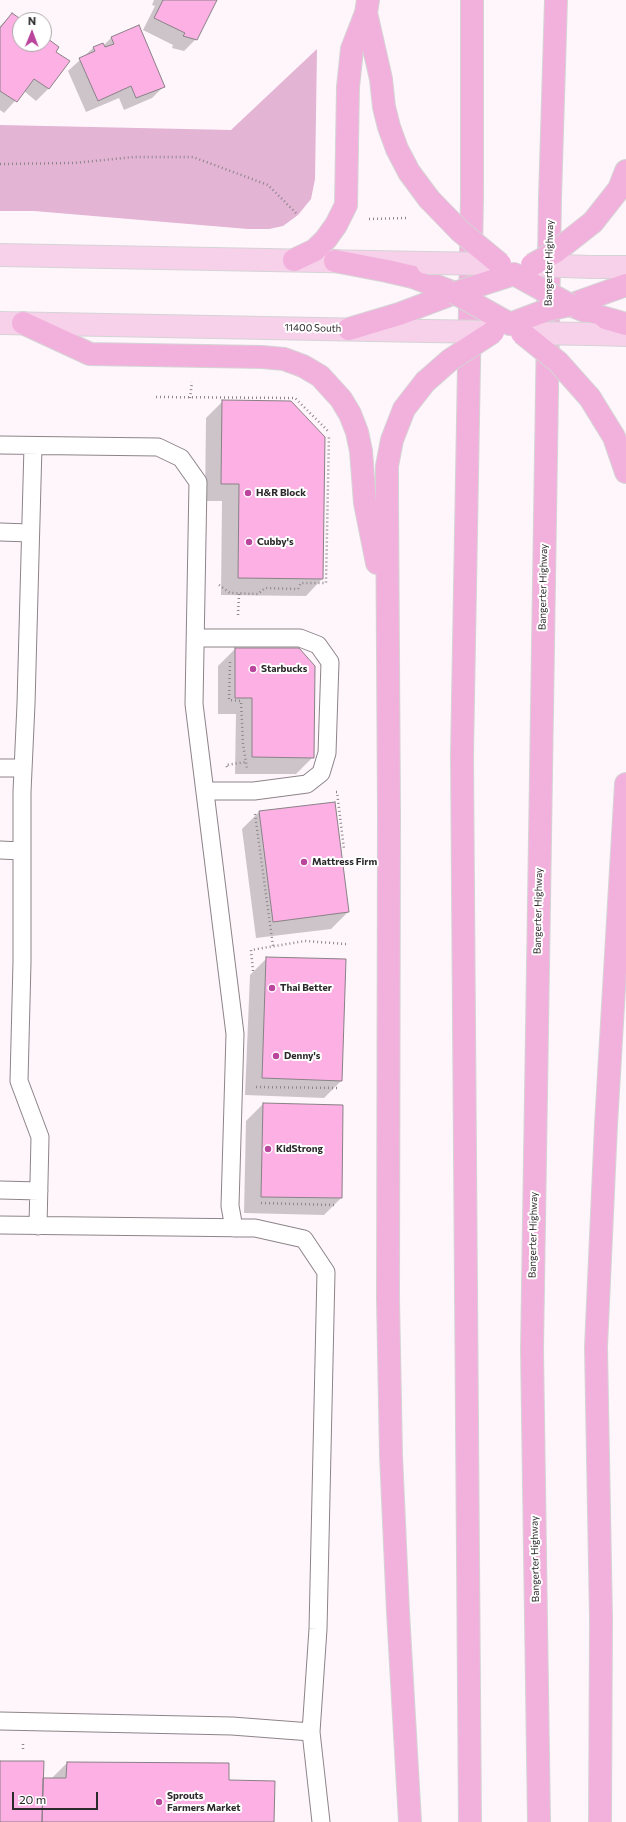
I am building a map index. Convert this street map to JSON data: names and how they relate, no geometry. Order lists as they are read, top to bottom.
{
  "streets": {
    "highway": ["Bangerter Highway"],
    "main road": ["11400 South"]
  },
  "places": [
    "H&R Block",
    "Cubby's",
    "Starbucks",
    "Mattress Firm",
    "Thai Better",
    "Denny's",
    "KidStrong",
    "Sprouts Farmers Market"
  ],
  "scale_bar": "20 m",
  "north": "top"
}
